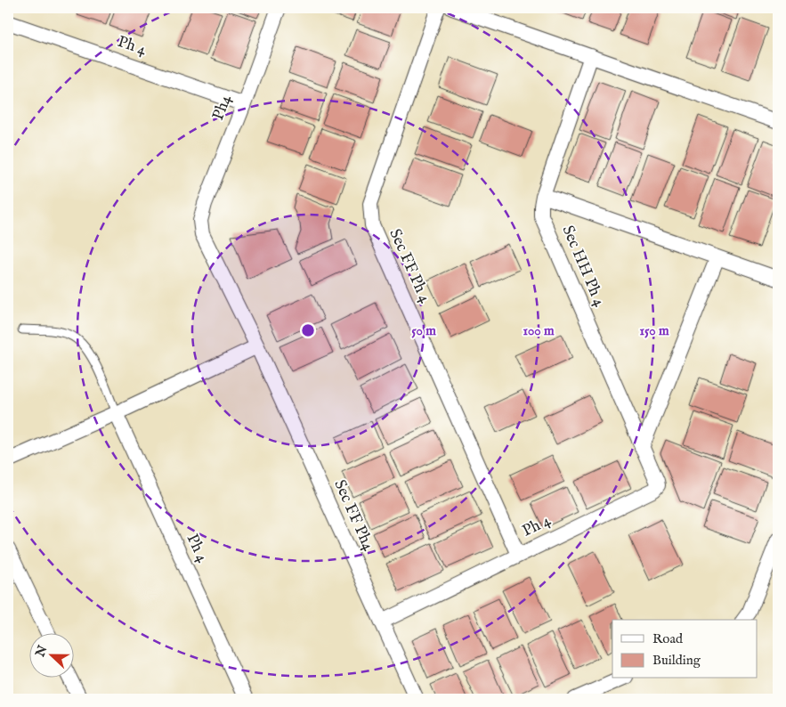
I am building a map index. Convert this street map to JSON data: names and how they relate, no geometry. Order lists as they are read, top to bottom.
{
  "streets": {
    "street": [
      "Ph 4",
      "Ph4",
      "Sec FF Ph 4",
      "Sec HH Ph 4",
      "Sec FF Ph4"
    ]
  },
  "crossings": [
    ["Ph 4", "Ph4"],
    ["Ph 4", "Sec FF Ph 4"],
    ["Ph 4", "Sec HH Ph 4"],
    ["Ph 4", "Sec FF Ph4"],
    ["Ph4", "Sec FF Ph4"]
  ],
  "legend": ["Road", "Building"],
  "north": "left",
  "rings": ["50 m", "100 m", "150 m"]
}
